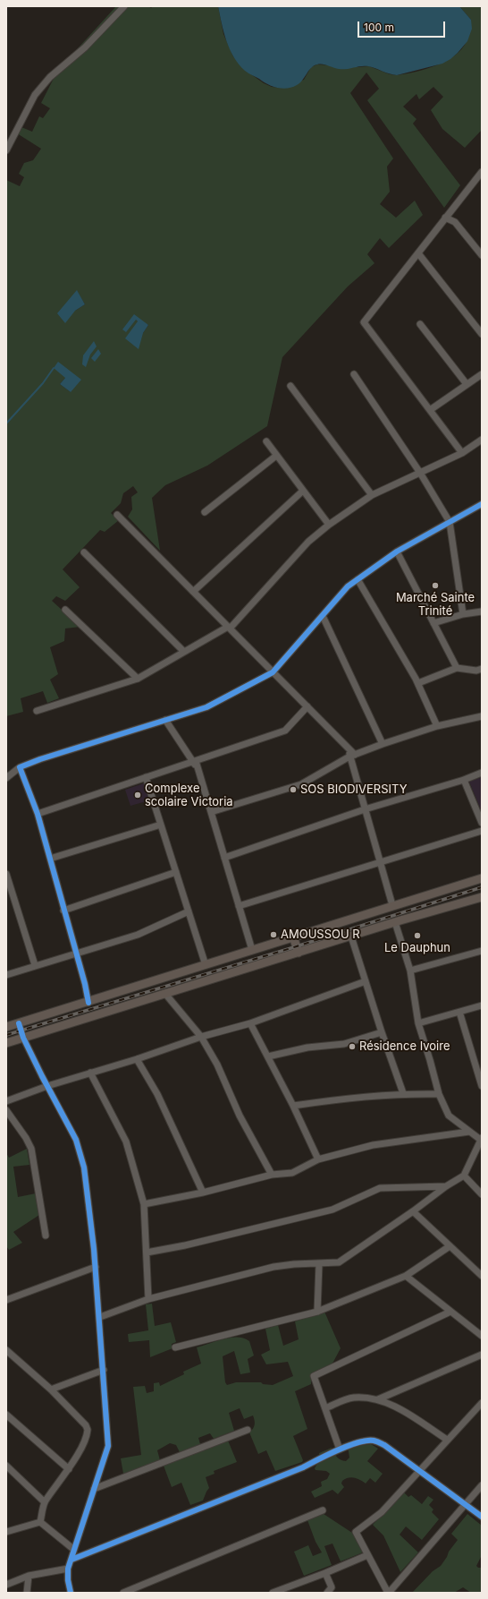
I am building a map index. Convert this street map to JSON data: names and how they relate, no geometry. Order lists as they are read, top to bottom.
{
  "places": [
    "Marché Sainte Trinité",
    "SOS BIODIVERSITY",
    "Complexe scolaire Victoria",
    "AMOUSSOU R",
    "Le Dauphun",
    "Résidence Ivoire"
  ],
  "scale_bar": "100 m"
}
